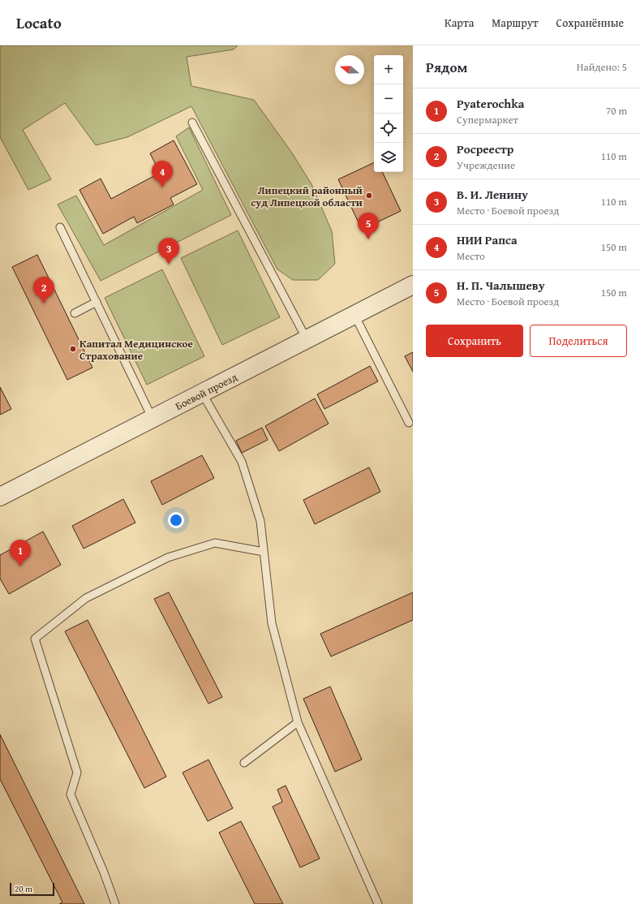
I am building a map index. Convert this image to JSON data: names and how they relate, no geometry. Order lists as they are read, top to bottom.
{
  "streets": {
    "street": ["Боевой проезд"]
  },
  "places": ["Липецкий районный суд Липецкой области", "Капитал Медицинское Страхование"],
  "scale_bar": "20 m",
  "north": "left",
  "page": {
    "header": "Locato",
    "nav": ["Карта", "Маршрут", "Сохранённые"],
    "heading": ["Рядом", "Найдено: 5"],
    "map_buttons": ["+", "−"],
    "list": [
      {
        "mark": "1",
        "name": "Pyaterochka",
        "note": "Супермаркет",
        "value": "70 m"
      },
      {
        "mark": "2",
        "name": "Росреестр",
        "note": "Учреждение",
        "value": "110 m"
      },
      {
        "mark": "3",
        "name": "В. И. Ленину",
        "note": "Место · Боевой проезд",
        "value": "110 m"
      },
      {
        "mark": "4",
        "name": "НИИ Рапса",
        "note": "Место",
        "value": "150 m"
      },
      {
        "mark": "5",
        "name": "Н. П. Чалышеву",
        "note": "Место · Боевой проезд",
        "value": "150 m"
      }
    ],
    "pins": [
      "4",
      "5",
      "3",
      "2",
      "1"
    ],
    "buttons": ["Сохранить", "Поделиться"],
    "scale": "20 m"
  }
}
